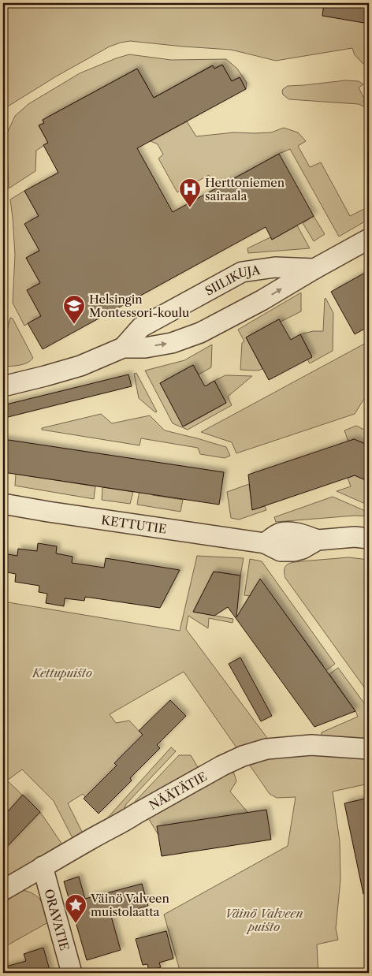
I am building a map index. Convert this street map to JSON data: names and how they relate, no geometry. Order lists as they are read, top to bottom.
{
  "streets": {
    "street": [
      "SIILIKUJA",
      "KETTUTIE",
      "NÄÄTÄTIE",
      "ORAVATIE"
    ]
  },
  "crossings": [
    ["NÄÄTÄTIE", "ORAVATIE"]
  ],
  "parks": ["Kettupuisto", "Väinö Valveen puisto"],
  "places": {
    "hospital": ["Herttoniemen sairaala"],
    "school or university": ["Helsingin Montessori-koulu"],
    "place": ["Väinö Valveen muistolaatta"]
  }
}
